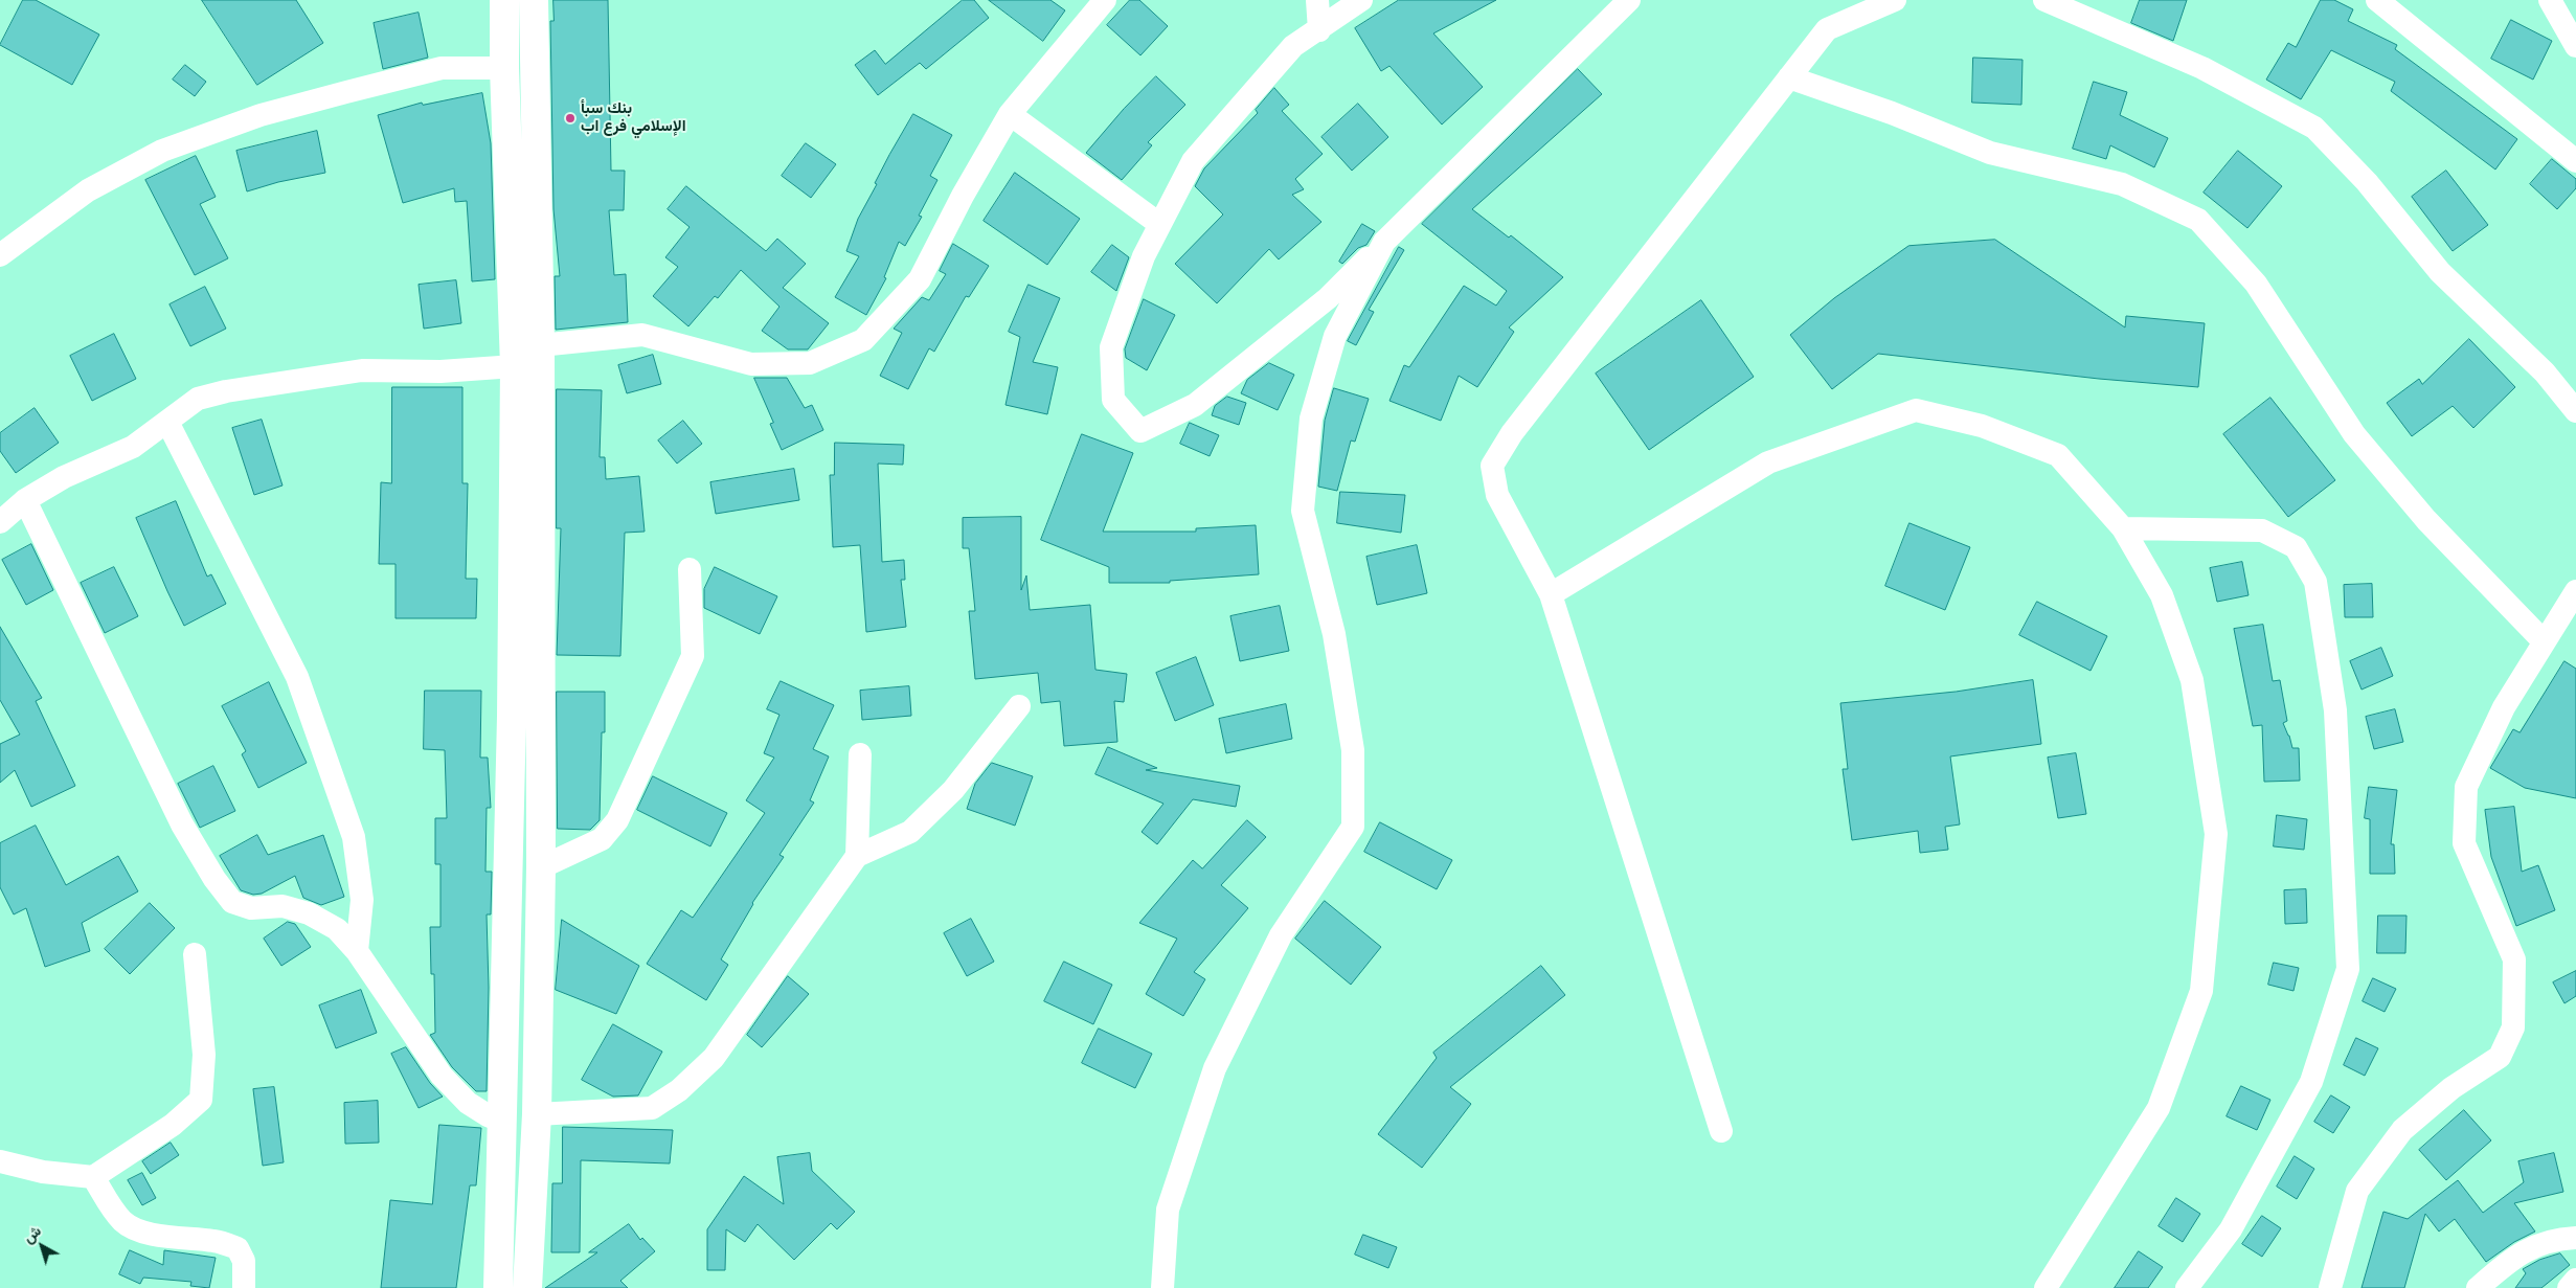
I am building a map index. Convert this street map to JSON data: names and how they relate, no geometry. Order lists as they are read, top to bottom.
{
  "places": ["بنك سبأ الإسلامي فرع اب"],
  "north": "top left"
}
